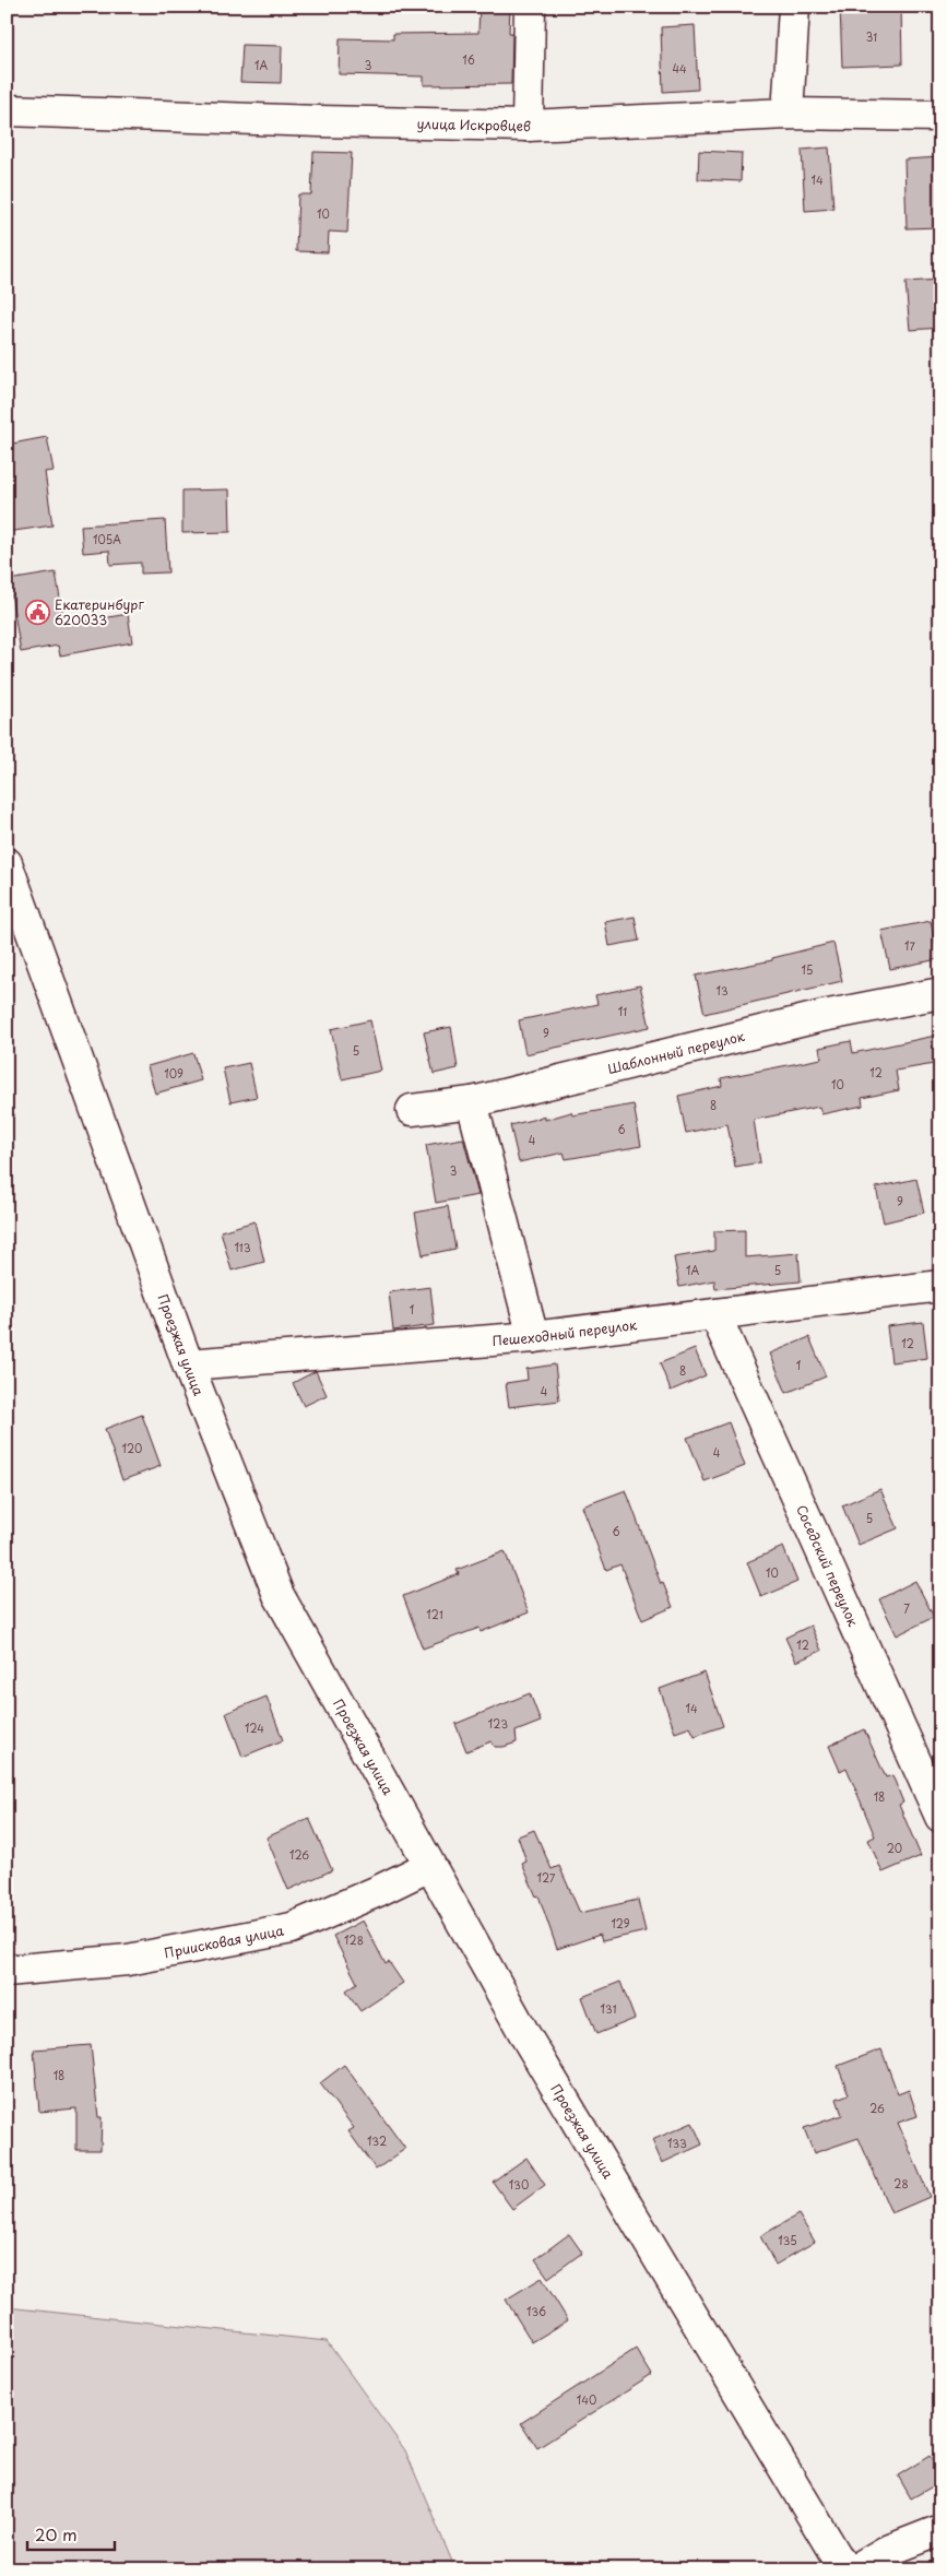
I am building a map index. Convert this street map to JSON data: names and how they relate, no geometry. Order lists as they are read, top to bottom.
{
  "streets": {
    "street": [
      "улица Искровцев",
      "Шаблонный переулок",
      "Пешеходный переулок",
      "Проезжая улица",
      "Соседский переулок",
      "Приисковая улица"
    ]
  },
  "crossings": [
    ["Пешеходный переулок", "Проезжая улица"],
    ["Пешеходный переулок", "Соседский переулок"],
    ["Проезжая улица", "Приисковая улица"]
  ],
  "places": {
    "public building": ["Екатеринбург 620033"]
  },
  "house_numbers": [
    "31",
    "16",
    "1А",
    "3",
    "44",
    "14",
    "10",
    "105А",
    "17",
    "15",
    "13",
    "11",
    "9",
    "5",
    "12",
    "109",
    "10",
    "8",
    "6",
    "4",
    "3",
    "9",
    "113",
    "1А",
    "5",
    "1",
    "12",
    "1",
    "8",
    "4",
    "120",
    "4",
    "5",
    "6",
    "10",
    "7",
    "121",
    "12",
    "14",
    "123",
    "124",
    "18",
    "20",
    "126",
    "127",
    "129",
    "128",
    "131",
    "18",
    "26",
    "132",
    "133",
    "28",
    "130",
    "135",
    "136",
    "140"
  ],
  "scale_bar": "20 m"
}
